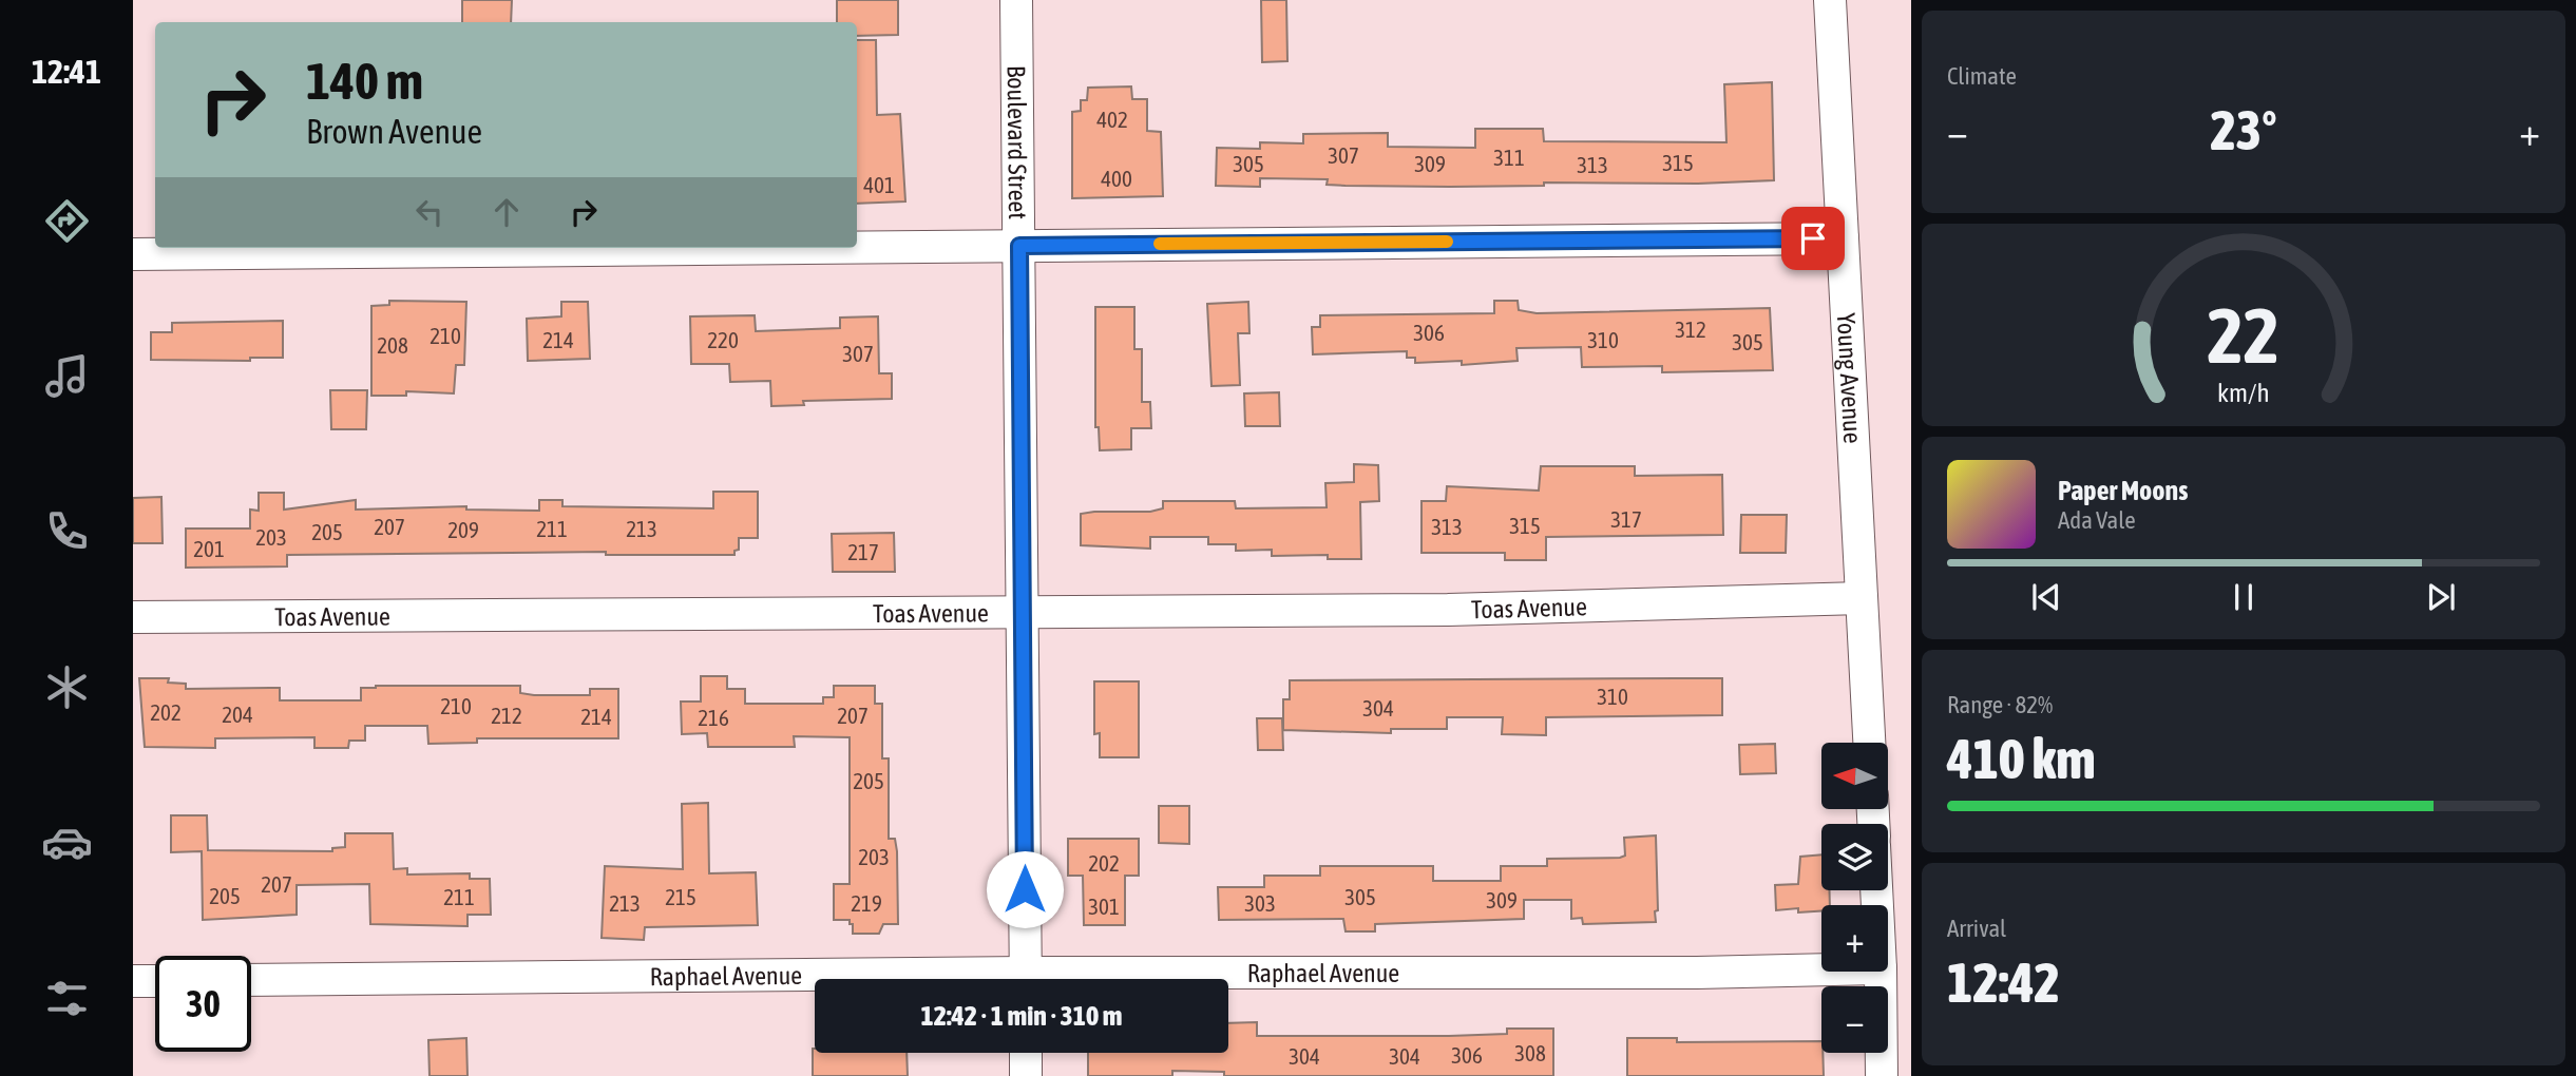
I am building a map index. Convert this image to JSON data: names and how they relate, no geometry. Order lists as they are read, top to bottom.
{
  "streets": {
    "street": [
      "Boulevard Street",
      "Young Avenue",
      "Toas Avenue",
      "Raphael Avenue"
    ]
  },
  "crossings": [
    ["Boulevard Street", "Toas Avenue"],
    ["Young Avenue", "Toas Avenue"]
  ],
  "house_numbers": [
    "402",
    "307",
    "311",
    "315",
    "305",
    "309",
    "313",
    "400",
    "401",
    "312",
    "306",
    "210",
    "214",
    "220",
    "310",
    "305",
    "208",
    "307",
    "317",
    "315",
    "207",
    "313",
    "211",
    "213",
    "209",
    "205",
    "203",
    "201",
    "217",
    "310",
    "210",
    "304",
    "202",
    "204",
    "212",
    "207",
    "214",
    "216",
    "205",
    "203",
    "202",
    "207",
    "205",
    "211",
    "215",
    "305",
    "309",
    "213",
    "219",
    "303",
    "301",
    "308",
    "306",
    "304",
    "304"
  ],
  "north": "left",
  "page": {
    "tabs": "12:41",
    "tile": [
      "Climate",
      ["Range · 82%", "410 km"],
      ["Arrival", "12:42"]
    ],
    "turn": ["140 m", "Brown Avenue"],
    "heat": ["−", "23°", "+"],
    "song": ["Paper Moons", "Ada Vale"],
    "map_buttons": ["+", "−"],
    "limit": "30",
    "trip": "12:42 · 1 min · 310 m",
    "gauge": ["22", "km/h"]
  }
}
